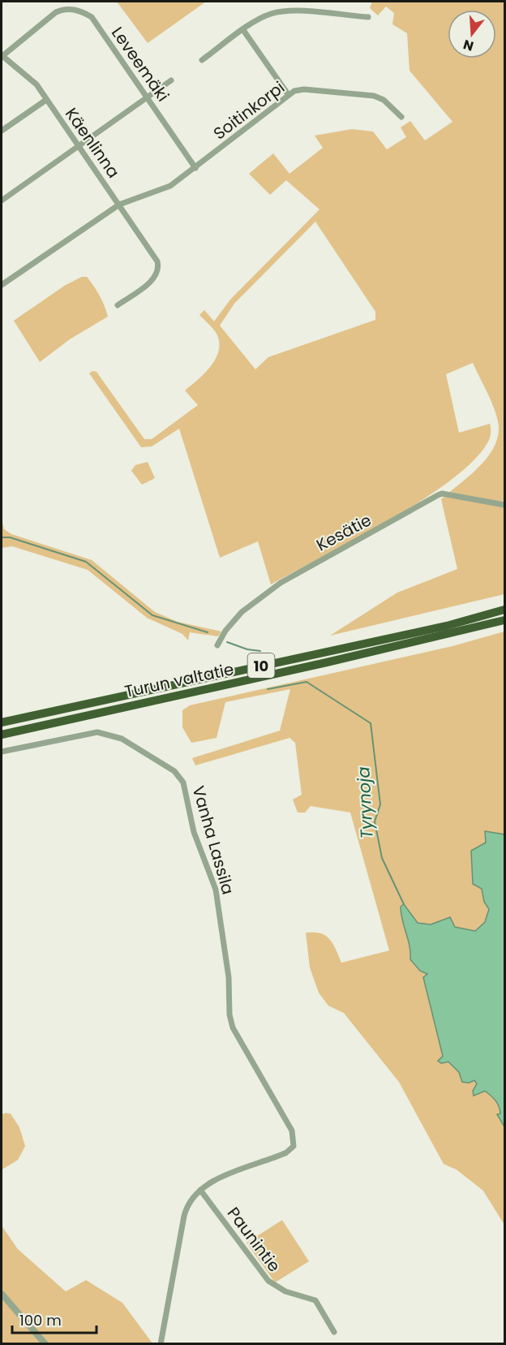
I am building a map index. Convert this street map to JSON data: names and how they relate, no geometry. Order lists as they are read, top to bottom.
{
  "streets": {
    "highway": ["10", "Turun valtatie"],
    "street": [
      "Leveemäki",
      "Soitinkorpi",
      "Käenlinna",
      "Kesätie",
      "Vanha Lassila",
      "Paunintie"
    ]
  },
  "crossings": [
    ["Leveemäki", "Soitinkorpi"],
    ["Leveemäki", "Käenlinna"],
    ["Soitinkorpi", "Käenlinna"],
    ["Vanha Lassila", "Paunintie"]
  ],
  "water": ["Tyrynoja"],
  "scale_bar": "100 m",
  "north": "bottom"
}
